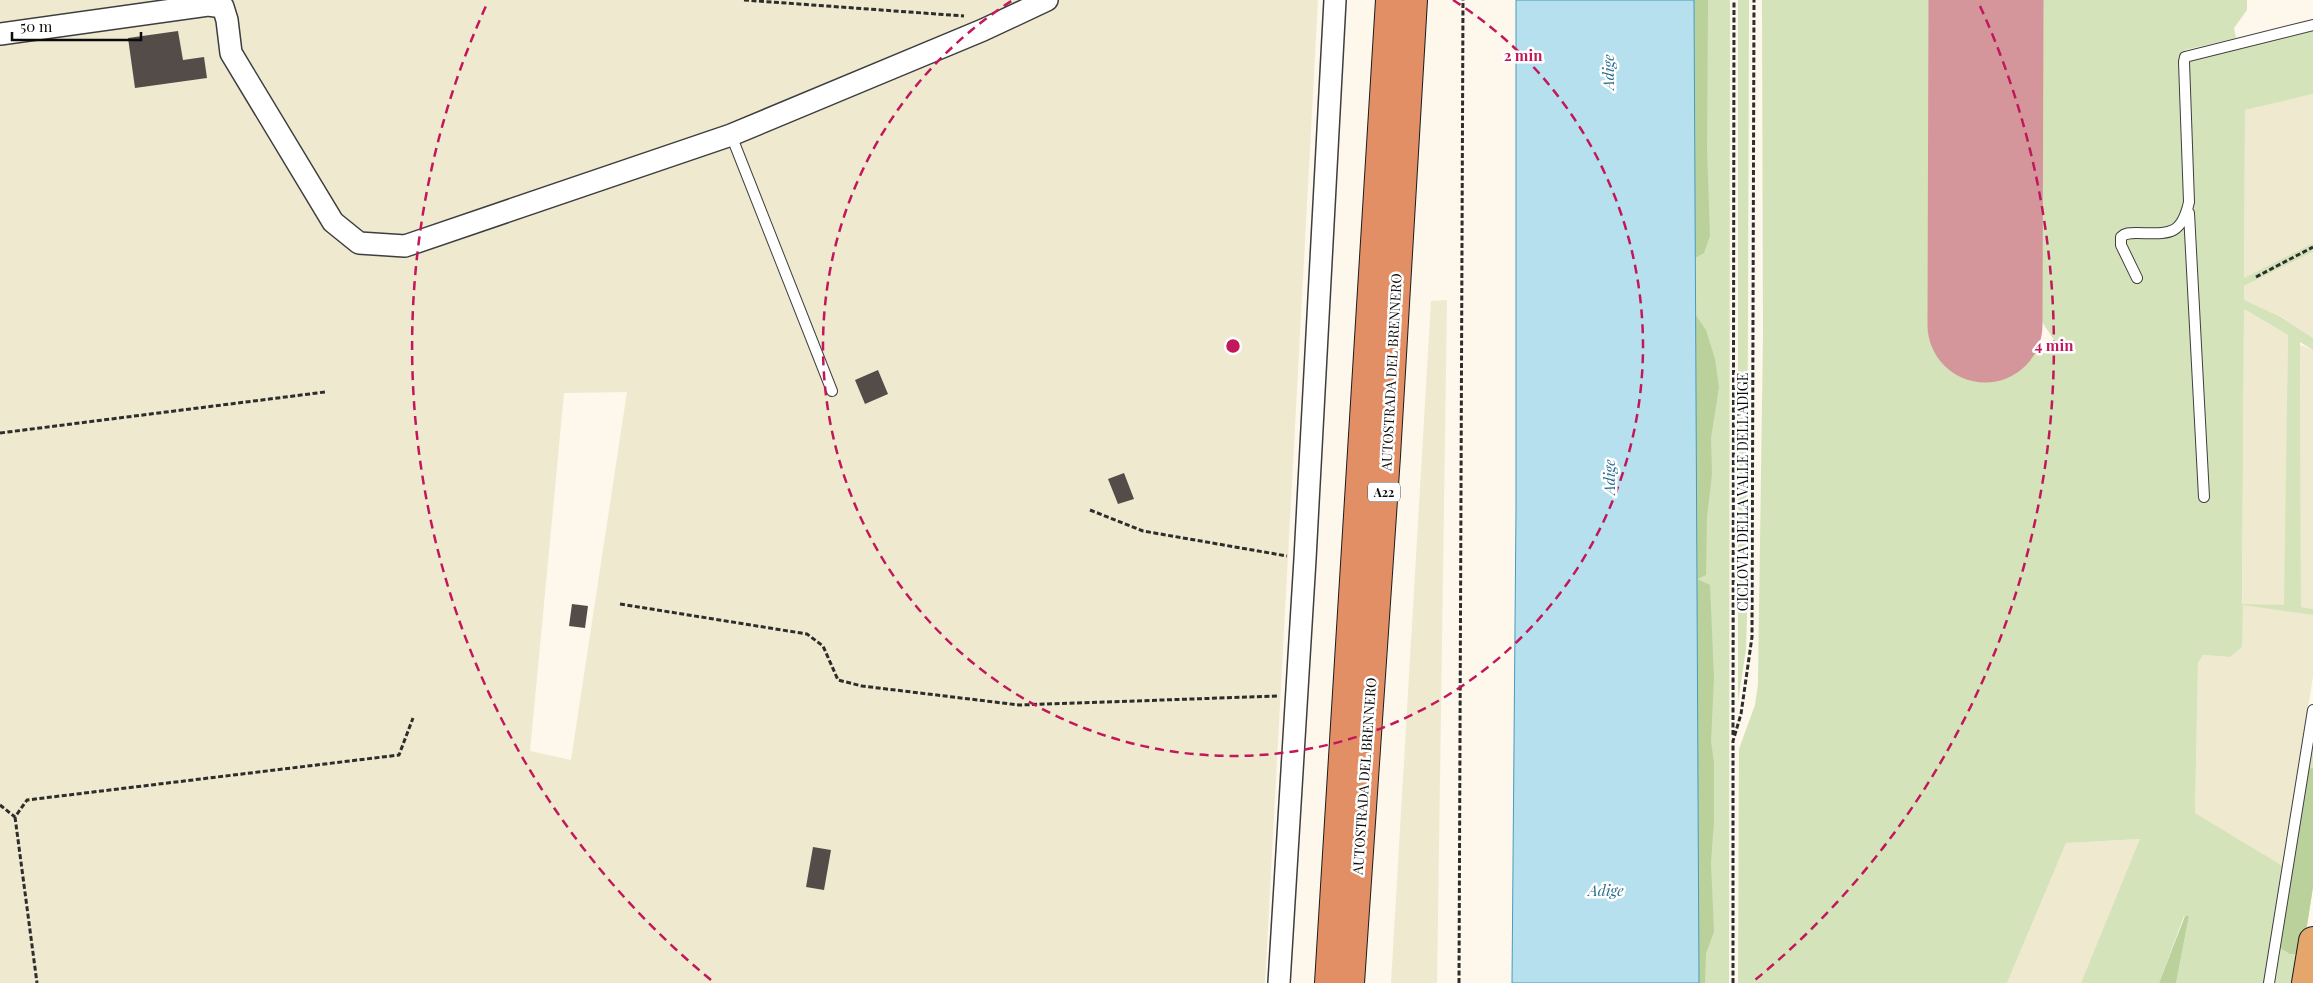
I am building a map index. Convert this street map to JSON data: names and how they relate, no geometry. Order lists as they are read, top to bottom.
{
  "streets": {
    "highway": ["AUTOSTRADA DEL BRENNERO", "A22"],
    "path": ["CICLOVIA DELLA VALLE DELL'ADIGE"]
  },
  "water": ["Adige"],
  "scale_bar": "50 m",
  "rings": ["2 min", "4 min"]
}
